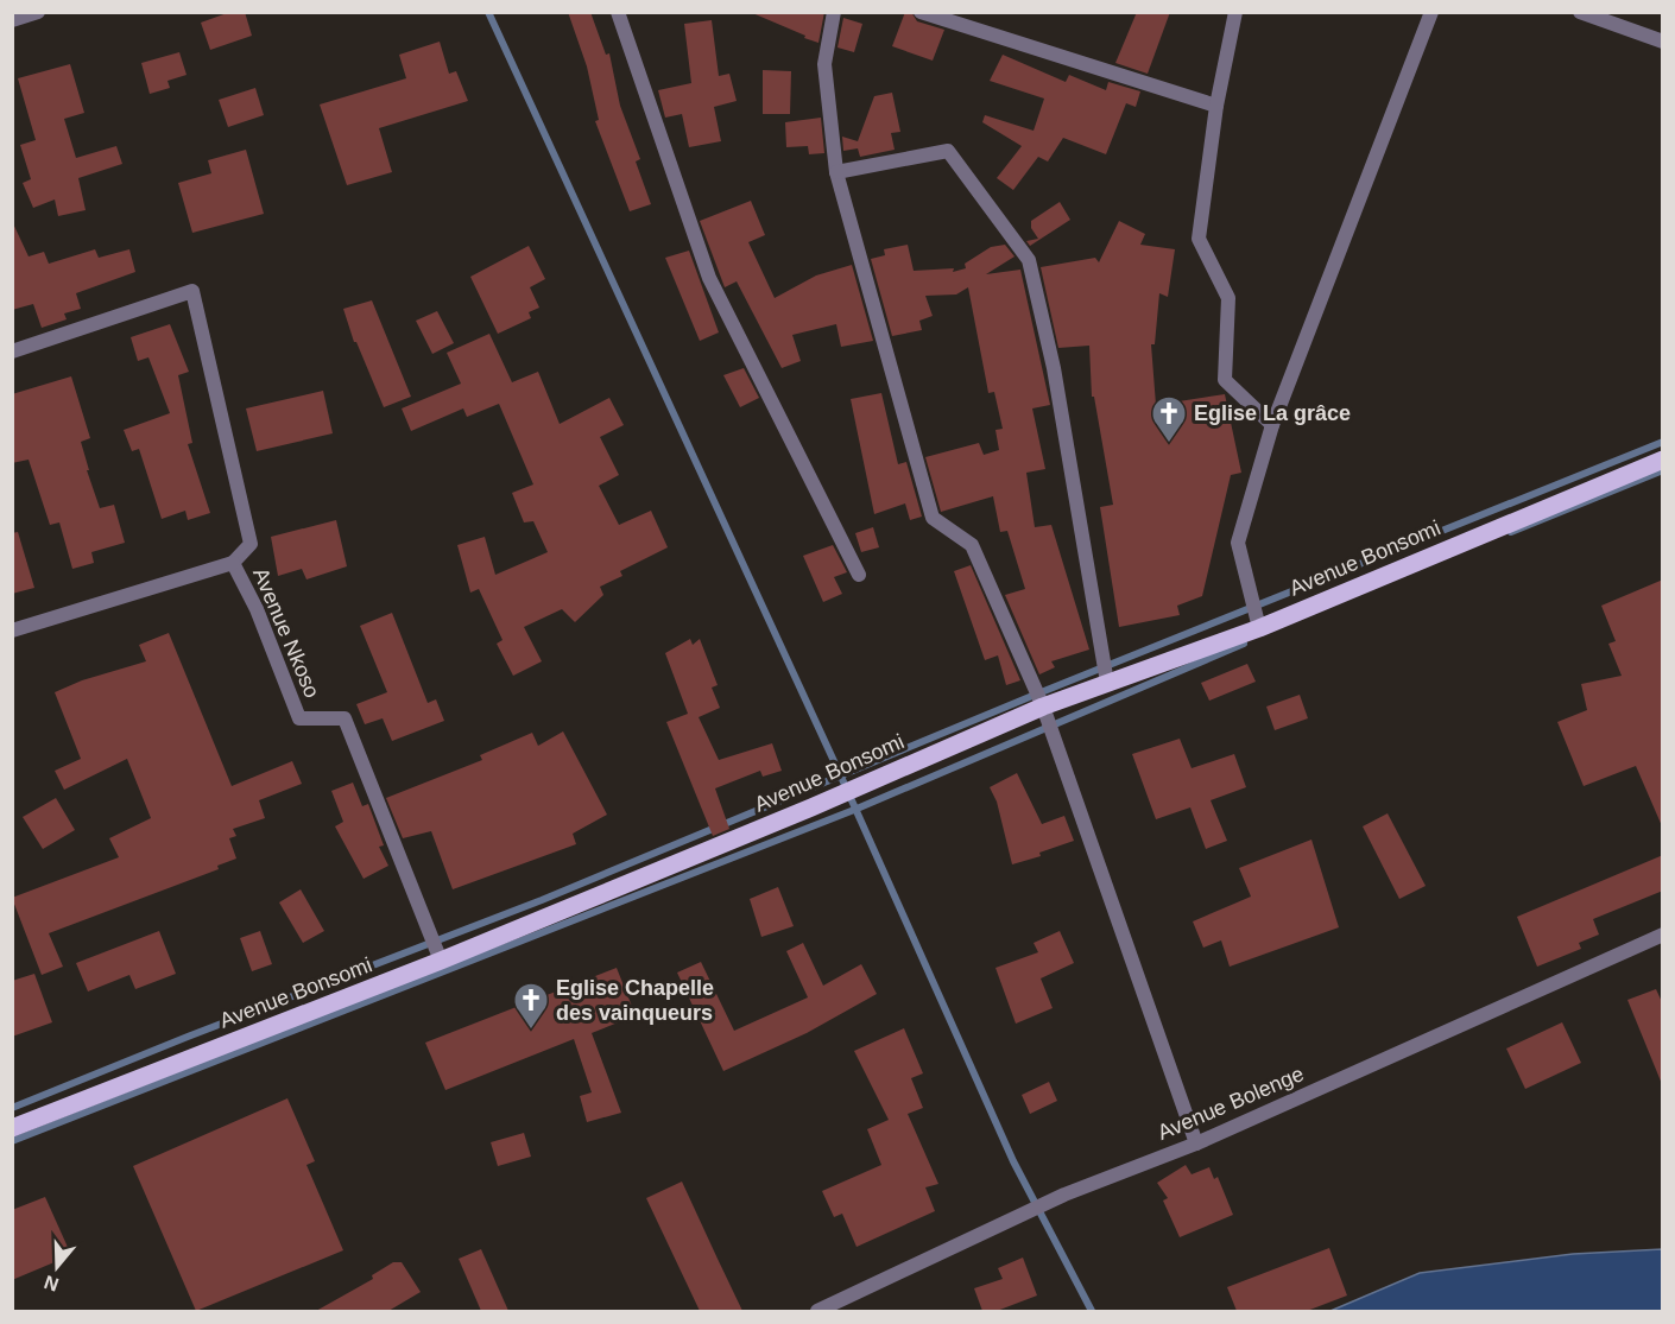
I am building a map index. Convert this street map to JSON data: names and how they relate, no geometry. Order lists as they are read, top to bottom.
{
  "streets": {
    "main road": ["Avenue Bonsomi"],
    "street": ["Avenue Nkoso", "Avenue Bolenge"]
  },
  "crossings": [
    ["Avenue Bonsomi", "Avenue Nkoso"]
  ],
  "places": {
    "church": ["Eglise La grâce", "Eglise Chapelle des vainqueurs"]
  },
  "north": "bottom"
}
